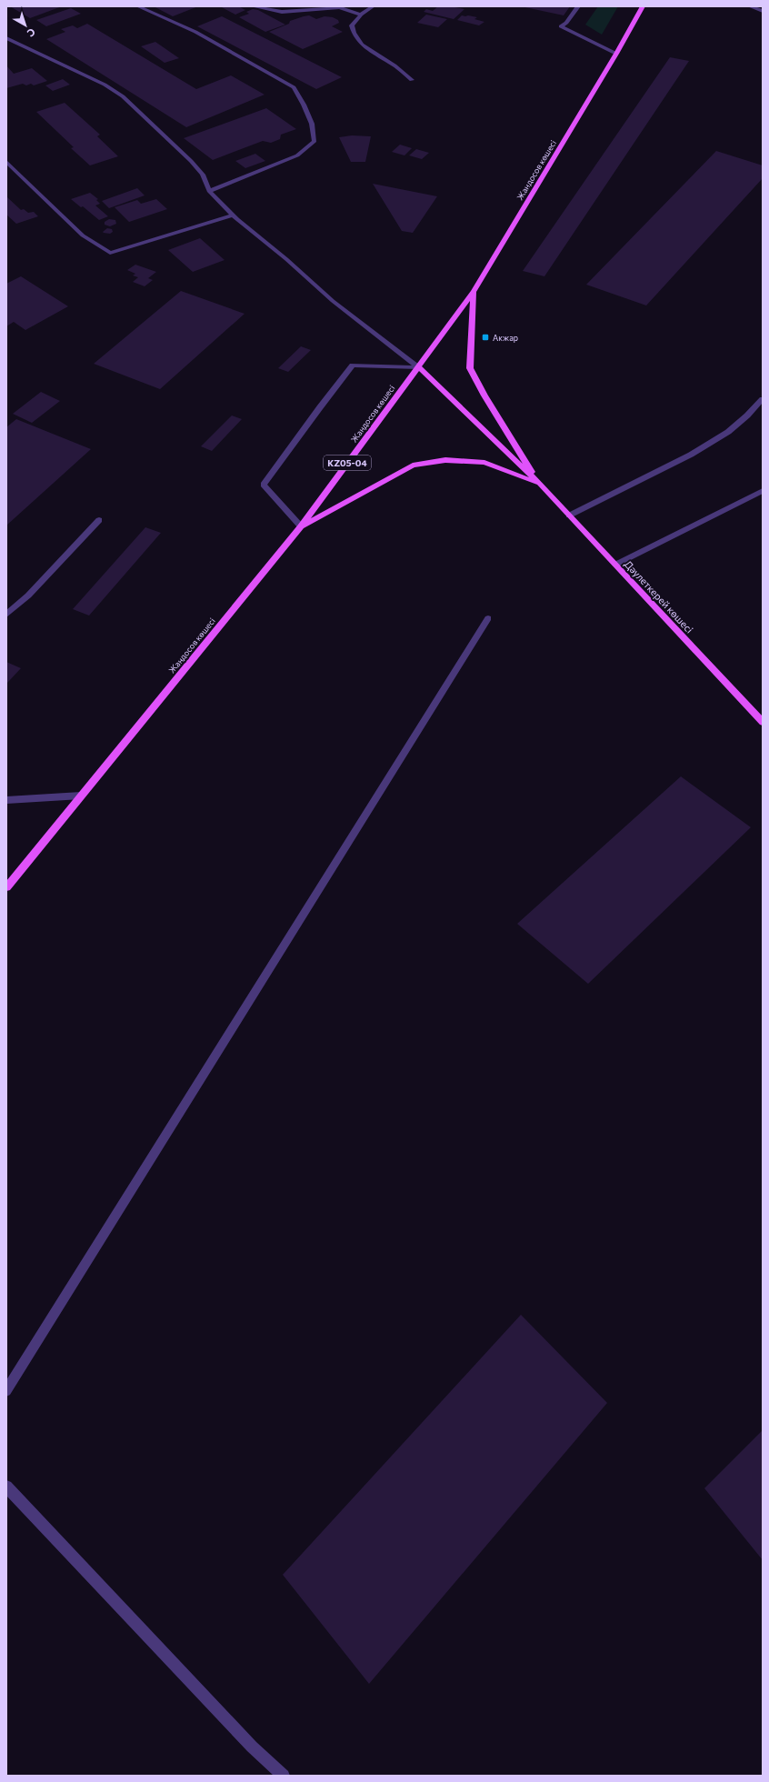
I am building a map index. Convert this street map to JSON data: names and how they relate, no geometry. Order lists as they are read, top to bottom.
{
  "streets": {
    "main road": ["Жандосов көшесі", "KZ05-04", "Дәулеткерей көшесі"]
  },
  "places": {
    "transit": ["Акжар"]
  },
  "north": "bottom right"
}
